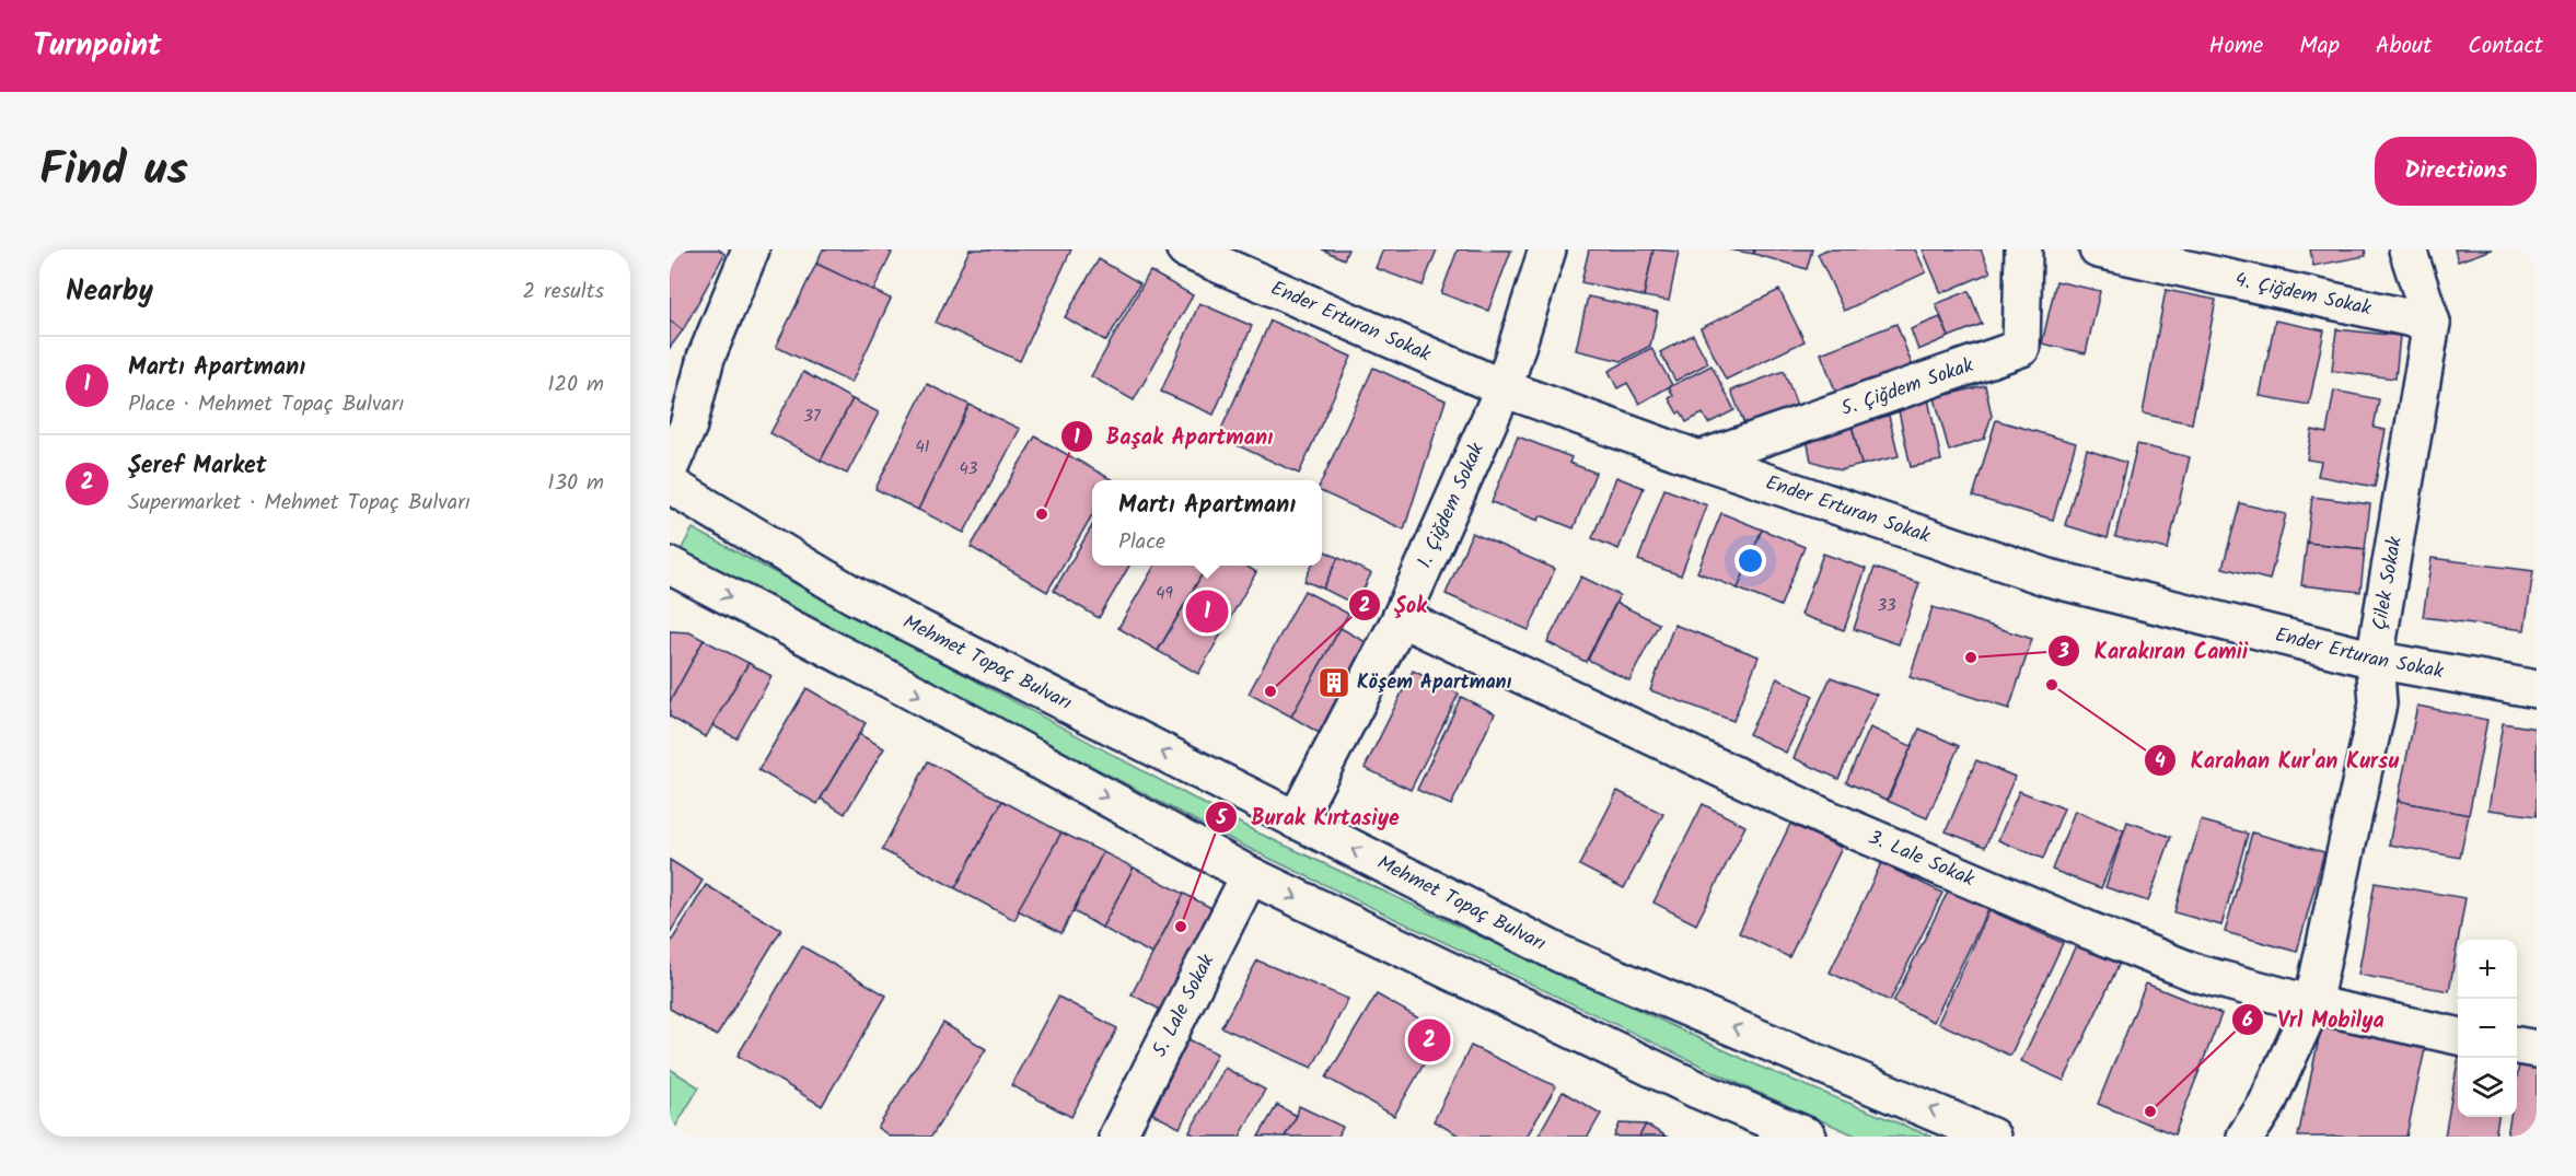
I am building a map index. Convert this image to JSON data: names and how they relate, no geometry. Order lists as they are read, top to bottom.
{
  "streets": {
    "street": [
      "4. Çiğdem Sokak",
      "Ender Erturan Sokak",
      "5. Çiğdem Sokak",
      "1. Çiğdem Sokak",
      "Çilek Sokak",
      "Mehmet Topaç Bulvarı",
      "3. Lale Sokak",
      "5. Lale Sokak"
    ]
  },
  "crossings": [
    ["4. Çiğdem Sokak", "Çilek Sokak"],
    ["Ender Erturan Sokak", "5. Çiğdem Sokak"],
    ["Ender Erturan Sokak", "1. Çiğdem Sokak"],
    ["Ender Erturan Sokak", "Çilek Sokak"],
    ["1. Çiğdem Sokak", "Mehmet Topaç Bulvarı"],
    ["1. Çiğdem Sokak", "3. Lale Sokak"],
    ["Çilek Sokak", "3. Lale Sokak"]
  ],
  "places": {
    "other": [
      "Başak Apartmanı",
      "Karakıran Camii",
      "Karahan Kur'an Kursu",
      "Şok",
      "Burak Kırtasiye",
      "Vrl Mobilya"
    ],
    "building": ["Köşem Apartmanı"]
  },
  "house_numbers": [
    "37",
    "41",
    "43",
    "49",
    "33"
  ],
  "page": {
    "header": "Turnpoint",
    "nav": [
      "Home",
      "Map",
      "About",
      "Contact"
    ],
    "title": "Find us",
    "buttons": "Directions",
    "heading": ["Nearby", "2 results"],
    "list": [
      {
        "mark": "1",
        "name": "Martı Apartmanı",
        "note": "Place · Mehmet Topaç Bulvarı",
        "value": "120 m"
      },
      {
        "mark": "2",
        "name": "Şeref Market",
        "note": "Supermarket · Mehmet Topaç Bulvarı",
        "value": "130 m"
      }
    ],
    "popup": ["Martı Apartmanı", "Place"],
    "pins": ["1", "2"],
    "map_buttons": ["+", "−"]
  }
}
